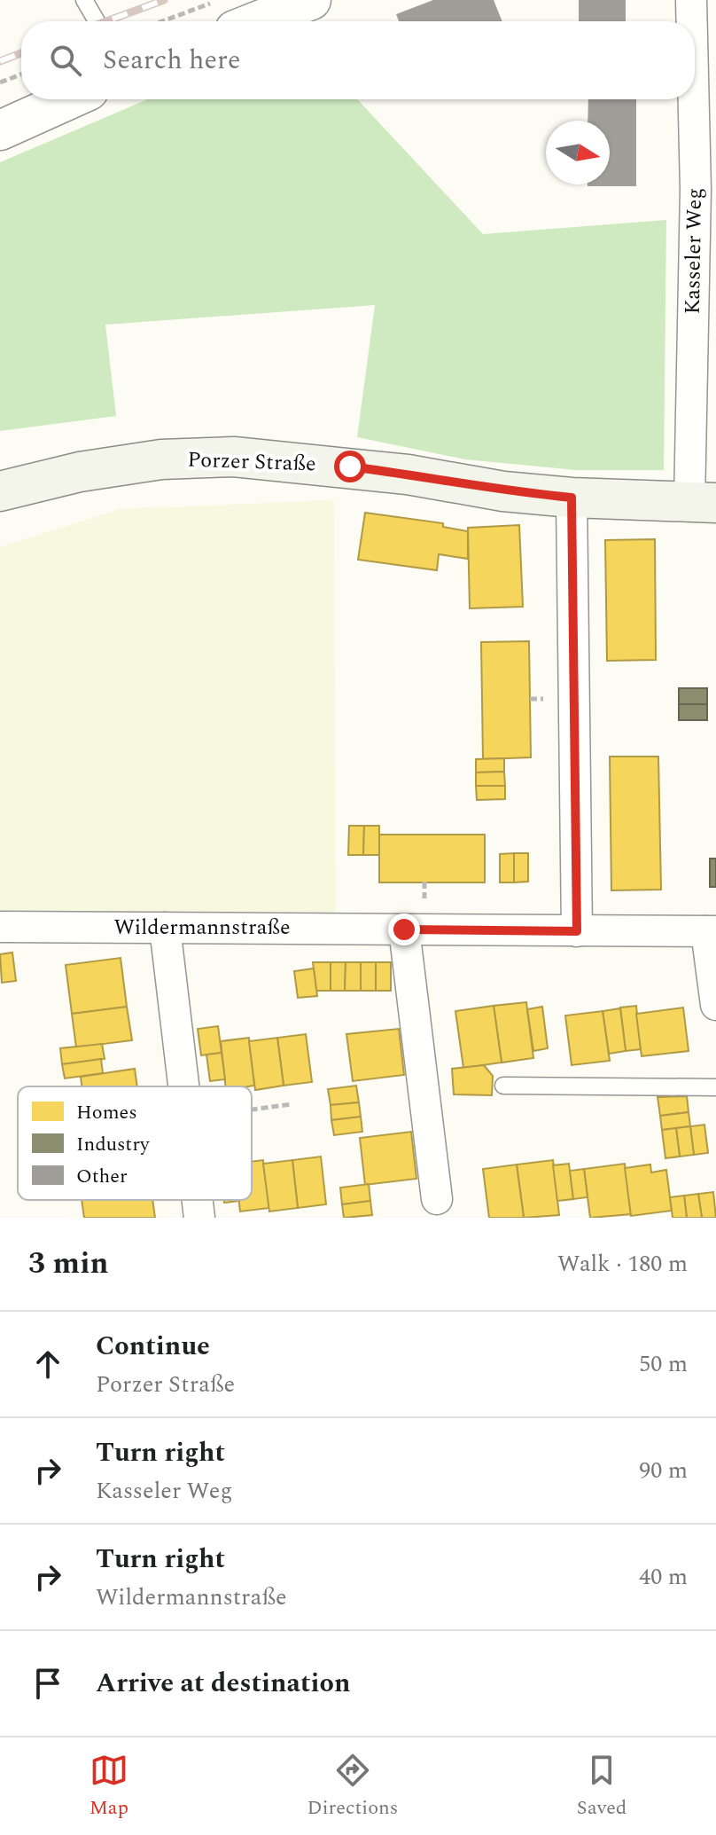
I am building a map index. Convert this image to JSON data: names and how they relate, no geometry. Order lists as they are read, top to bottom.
{
  "streets": {
    "main road": ["Porzer Straße"],
    "street": ["Kasseler Weg", "Wildermannstraße"]
  },
  "crossings": [
    ["Kasseler Weg", "Porzer Straße"]
  ],
  "legend": ["Homes", "Industry", "Other"],
  "north": "right",
  "page": {
    "search": "Search here",
    "heading": ["3 min", "Walk · 180 m"],
    "list": [
      ["Continue", "Porzer Straße", "50 m"],
      ["Turn right", "Kasseler Weg", "90 m"],
      ["Turn right", "Wildermannstraße", "40 m"],
      "Arrive at destination"
    ],
    "nav": ["Map", "Directions", "Saved"]
  }
}
